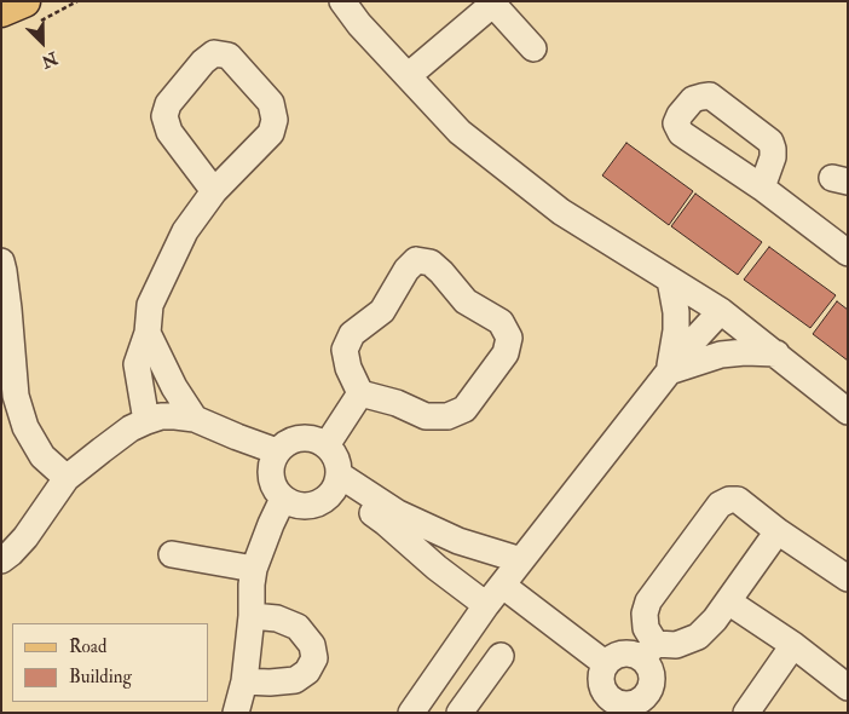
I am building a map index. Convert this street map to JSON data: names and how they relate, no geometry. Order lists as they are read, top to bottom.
{
  "legend": ["Road", "Building"],
  "north": "bottom right"
}
